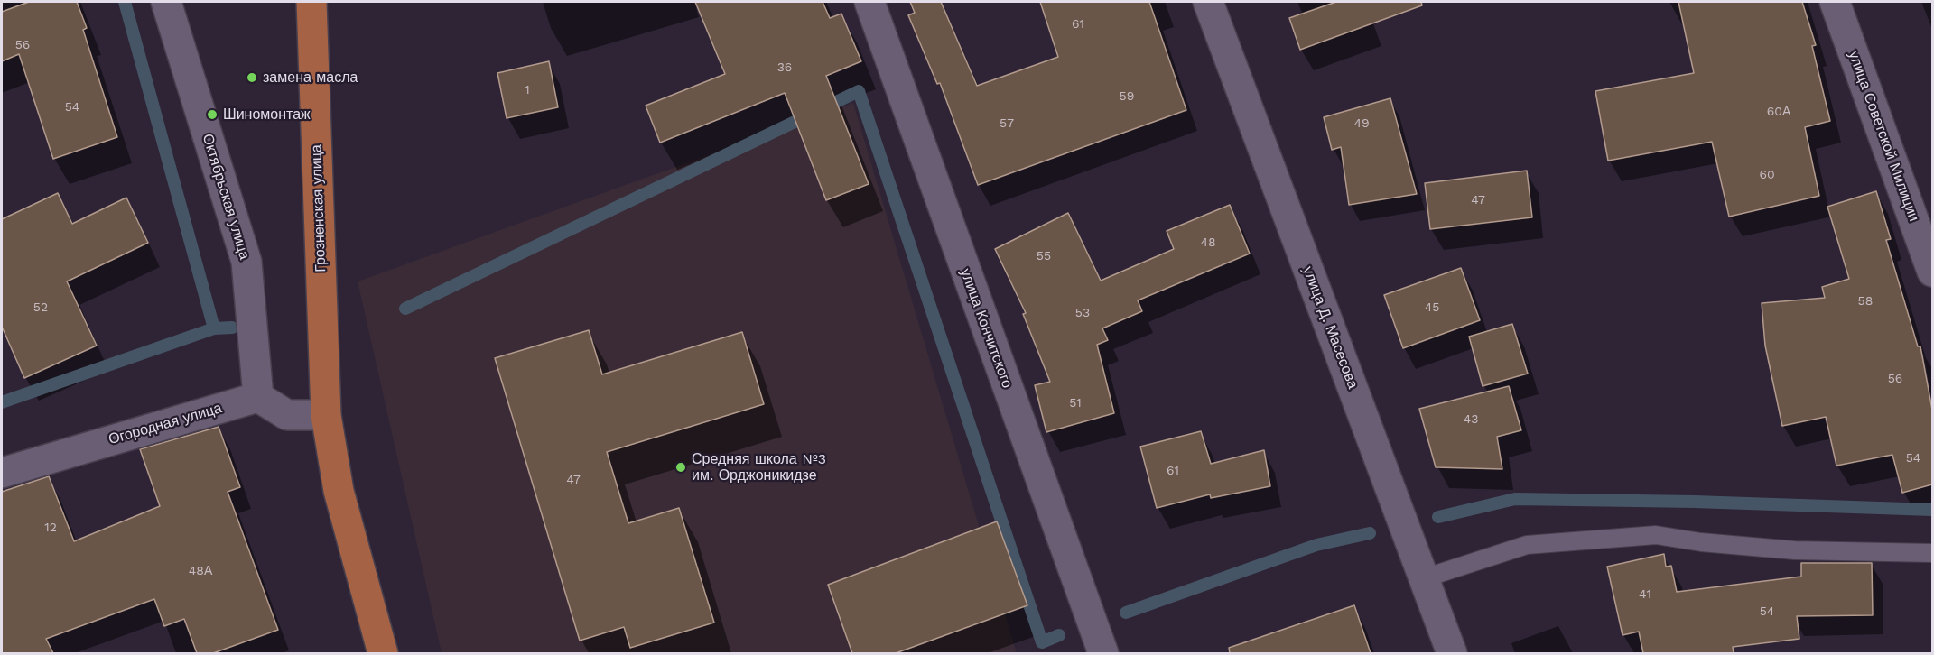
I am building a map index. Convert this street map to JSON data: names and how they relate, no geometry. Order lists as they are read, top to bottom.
{
  "streets": {
    "main road": ["Грозненская улица"],
    "street": [
      "улица Советской Милиции",
      "Октябрьская улица",
      "улица Д. Масесова",
      "улица Кончитского",
      "Огородная улица"
    ]
  },
  "crossings": [
    ["Октябрьская улица", "Огородная улица"]
  ],
  "places": ["замена масла", "Шиномонтаж", "Средняя школа №3 им. Орджоникидзе"],
  "house_numbers": [
    "61",
    "56",
    "36",
    "1",
    "59",
    "54",
    "60А",
    "57",
    "49",
    "60",
    "47",
    "48",
    "55",
    "58",
    "52",
    "45",
    "53",
    "56",
    "51",
    "43",
    "54",
    "61",
    "47",
    "12",
    "48А",
    "41",
    "54"
  ]
}
